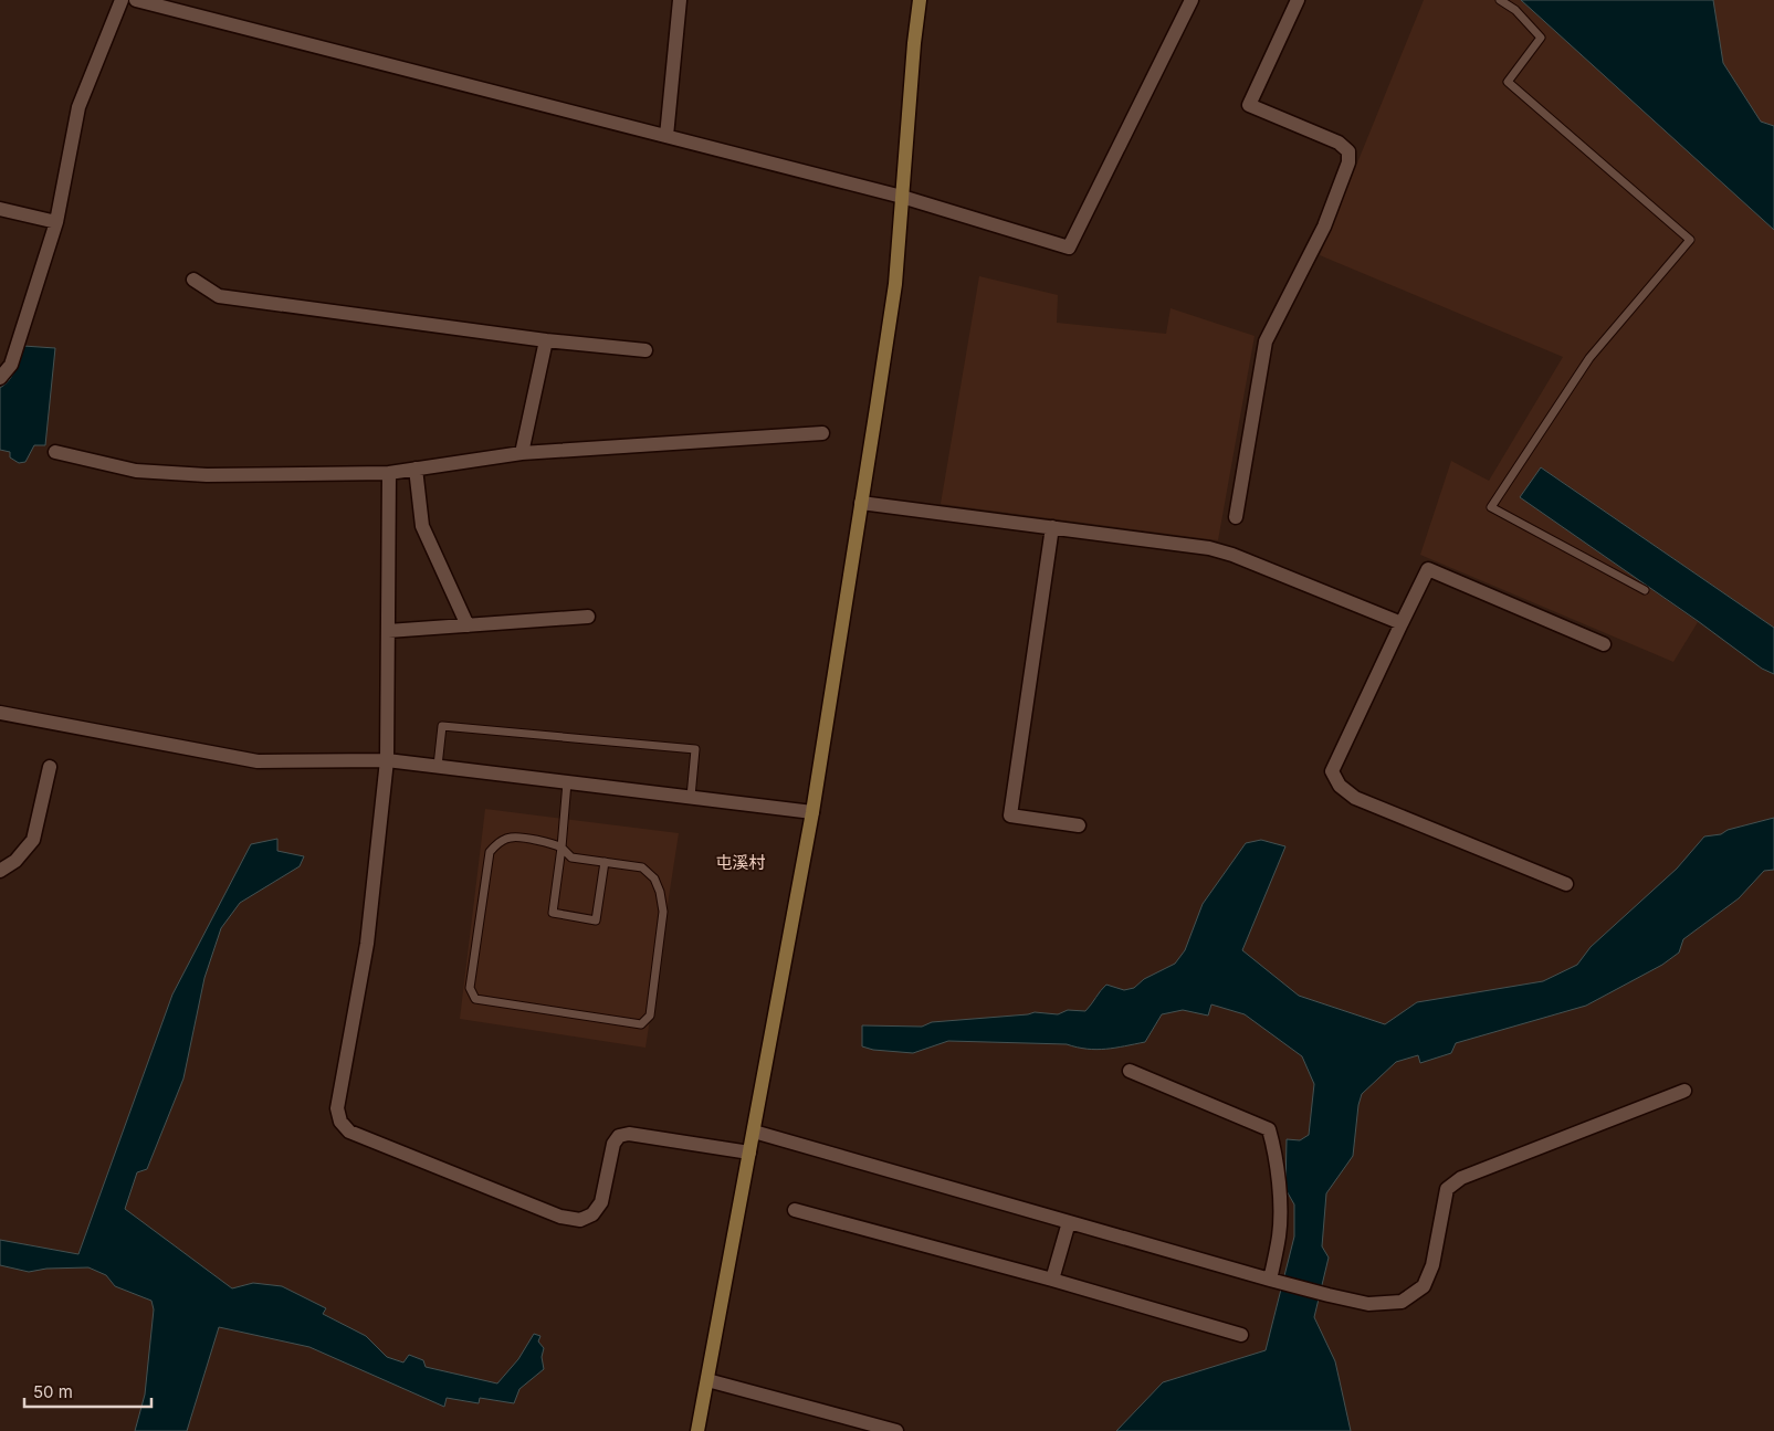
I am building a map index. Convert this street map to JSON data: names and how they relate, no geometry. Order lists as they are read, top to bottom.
{
  "districts": ["屯溪村"],
  "scale_bar": "50 m"
}
